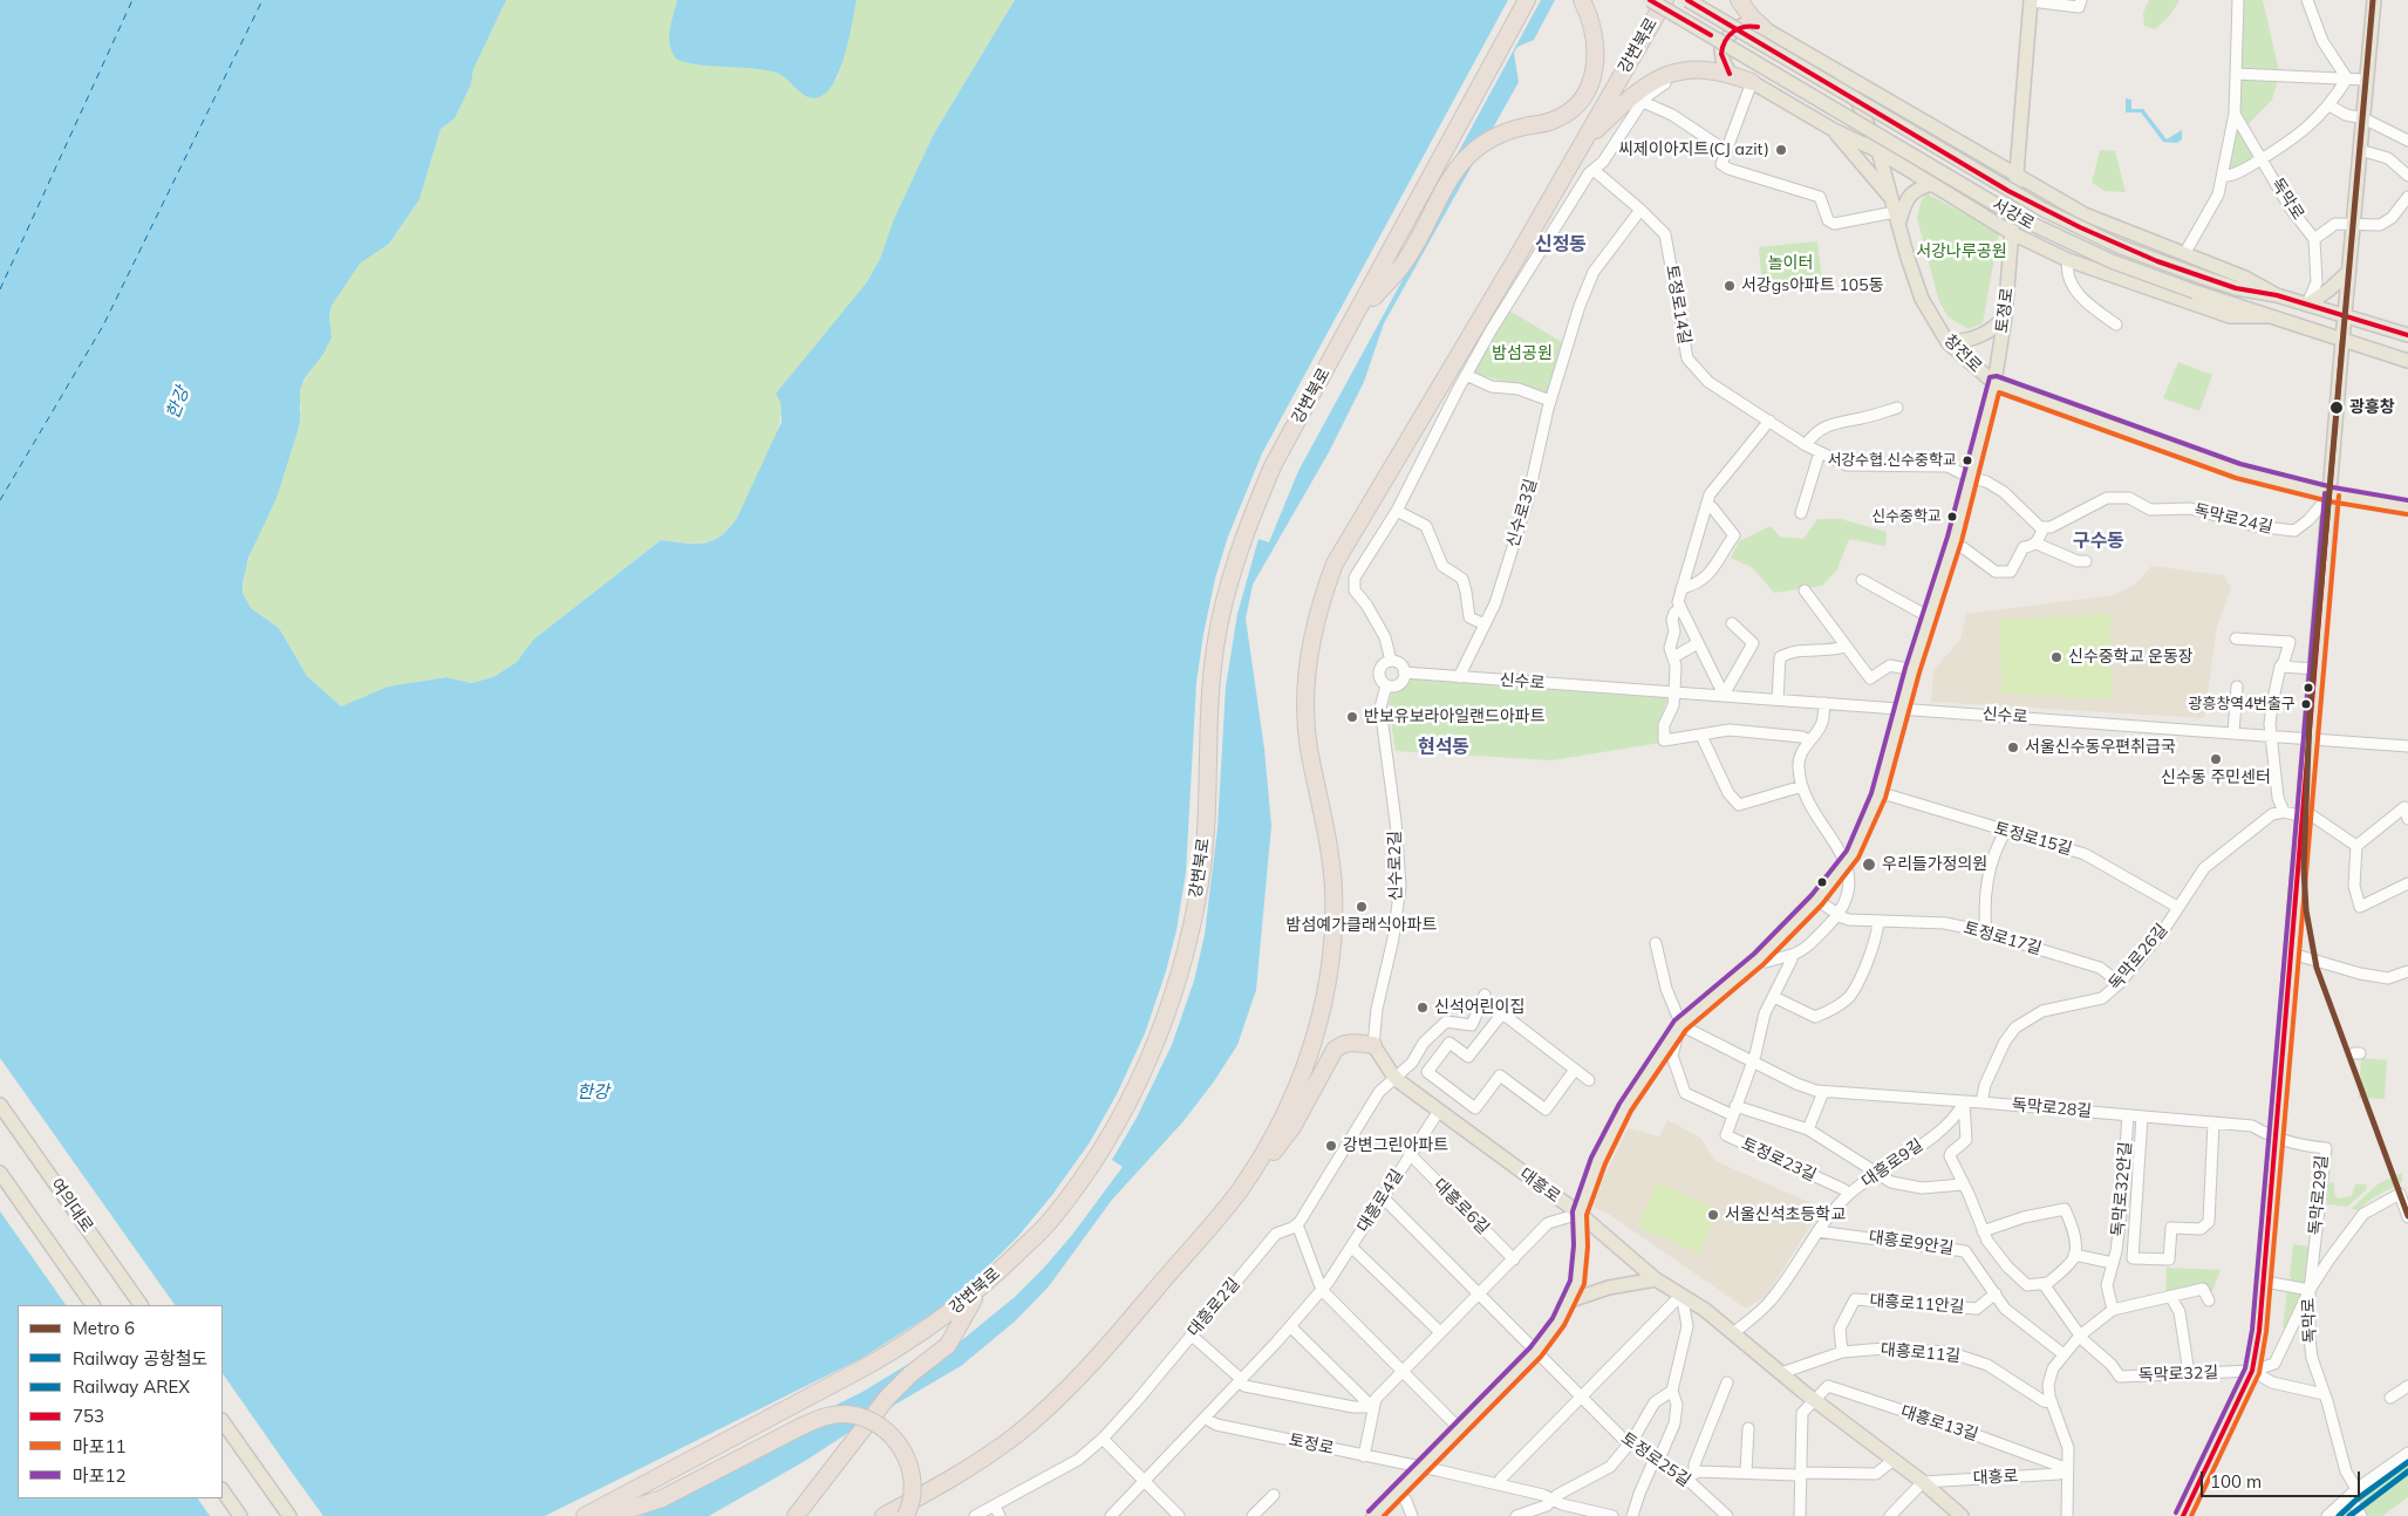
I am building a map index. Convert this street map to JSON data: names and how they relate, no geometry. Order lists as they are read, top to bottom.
{
  "streets": {
    "highway": ["강변북로"],
    "main road": [
      "서강로",
      "토정로",
      "창전로",
      "대흥로",
      "여의대로"
    ],
    "street": [
      "독막로",
      "토정로14길",
      "신수로3길",
      "독막로24길",
      "신수로",
      "토정로15길",
      "신수로2길",
      "토정로17길",
      "독막로26길",
      "독막로28길",
      "토정로23길",
      "대흥로9길",
      "독막로32안길",
      "독막로29길",
      "대흥로4길",
      "대흥로6길",
      "대흥로9안길",
      "대흥로11안길",
      "대흥로2길",
      "대흥로11길",
      "독막로32길",
      "대흥로13길",
      "토정로25길"
    ]
  },
  "crossings": [
    ["독막로", "독막로29길"],
    ["토정로14길", "토정로"],
    ["토정로14길", "신수로3길"],
    ["토정로", "창전로"],
    ["토정로", "신수로"],
    ["토정로", "토정로15길"],
    ["토정로", "토정로17길"],
    ["토정로", "독막로28길"],
    ["토정로", "토정로23길"],
    ["토정로", "대흥로"],
    ["토정로", "대흥로4길"],
    ["토정로", "토정로25길"],
    ["창전로", "독막로24길"],
    ["신수로3길", "신수로"],
    ["신수로", "신수로2길"],
    ["토정로15길", "독막로26길"],
    ["신수로2길", "대흥로"],
    ["토정로17길", "독막로26길"],
    ["독막로26길", "독막로28길"],
    ["독막로28길", "토정로23길"],
    ["독막로28길", "대흥로9길"],
    ["독막로28길", "독막로32안길"],
    ["독막로28길", "독막로29길"],
    ["토정로23길", "대흥로9길"],
    ["대흥로9길", "대흥로"],
    ["대흥로9길", "대흥로9안길"],
    ["대흥로", "대흥로4길"],
    ["대흥로", "대흥로2길"],
    ["대흥로", "대흥로11길"],
    ["대흥로", "대흥로13길"],
    ["독막로29길", "독막로32길"],
    ["대흥로4길", "대흥로6길"],
    ["대흥로9안길", "대흥로11안길"],
    ["대흥로11안길", "대흥로11길"]
  ],
  "districts": ["신정동", "구수동", "현석동"],
  "water": ["한강"],
  "parks": ["서강나루공원", "놀이터", "밤섬공원"],
  "places": [
    "씨제이아지트(CJ azit)",
    "서강gs아파트 105동",
    "광흥창",
    "서강수협.신수중학교",
    "신수중학교",
    "신수중학교 운동장",
    "광흥창역4번출구",
    "반보유보라아일랜드아파트",
    "서울신수동우편취급국",
    "신수동 주민센터",
    "우리들가정의원",
    "밤섬예가클래식아파트",
    "신석어린이집",
    "강변그린아파트",
    "서울신석초등학교"
  ],
  "lines": [
    "metro line 6",
    "transit line 753",
    "transit line 마포12",
    "transit line 마포11",
    "rail line 공항철도",
    "rail line AREX"
  ],
  "legend": [
    "Metro 6",
    "Railway 공항철도",
    "Railway AREX",
    "753",
    "마포11",
    "마포12"
  ],
  "scale_bar": "100 m"
}
